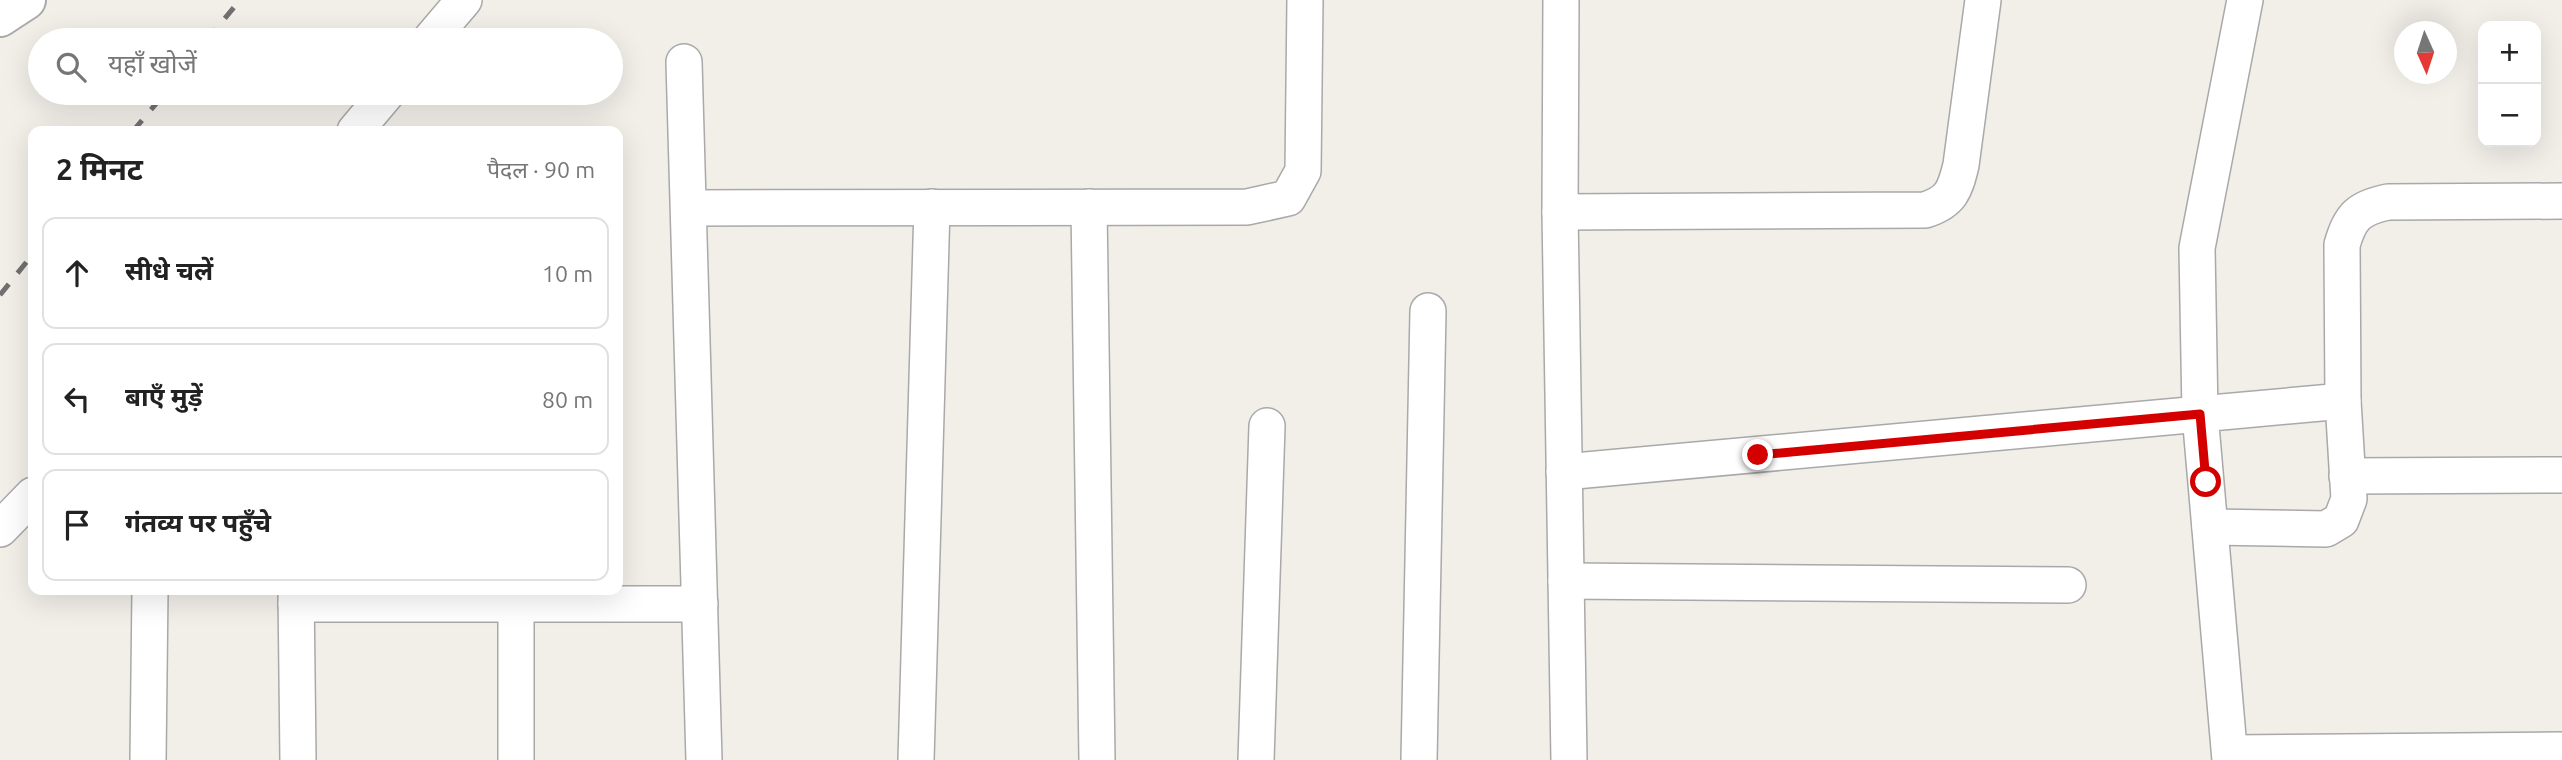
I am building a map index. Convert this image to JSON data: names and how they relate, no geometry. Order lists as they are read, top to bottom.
{
  "north": "bottom",
  "page": {
    "map_buttons": ["+", "−"],
    "search": "यहाँ खोजें",
    "heading": ["2 मिनट", "पैदल · 90 m"],
    "list": [
      ["सीधे चलें", "10 m"],
      ["बाएँ मुड़ें", "80 m"],
      "गंतव्य पर पहुँचे"
    ]
  }
}
